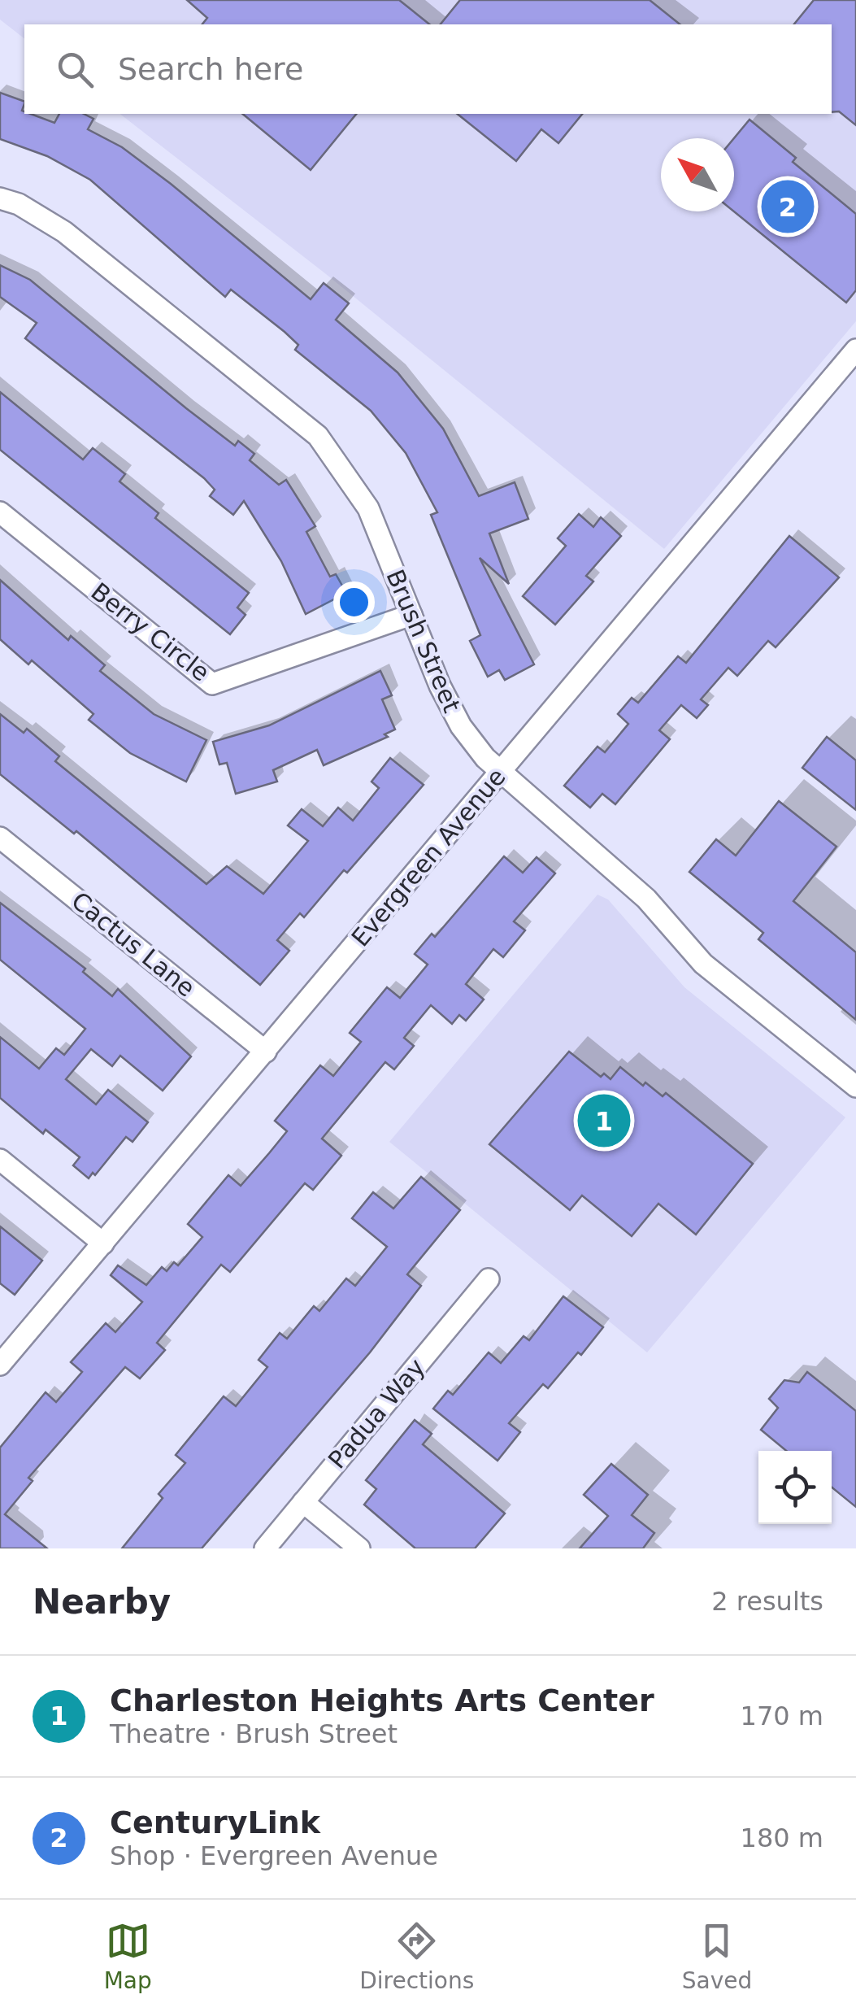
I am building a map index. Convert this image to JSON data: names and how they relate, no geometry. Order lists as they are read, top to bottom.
{
  "streets": {
    "street": [
      "Berry Circle",
      "Brush Street",
      "Evergreen Avenue",
      "Cactus Lane",
      "Padua Way"
    ]
  },
  "crossings": [
    ["Berry Circle", "Brush Street"],
    ["Brush Street", "Evergreen Avenue"],
    ["Evergreen Avenue", "Cactus Lane"]
  ],
  "north": "top left",
  "page": {
    "search": "Search here",
    "pins": ["2", "1"],
    "heading": ["Nearby", "2 results"],
    "list": [
      {
        "mark": "1",
        "name": "Charleston Heights Arts Center",
        "note": "Theatre · Brush Street",
        "value": "170 m"
      },
      {
        "mark": "2",
        "name": "CenturyLink",
        "note": "Shop · Evergreen Avenue",
        "value": "180 m"
      }
    ],
    "nav": ["Map", "Directions", "Saved"]
  }
}
